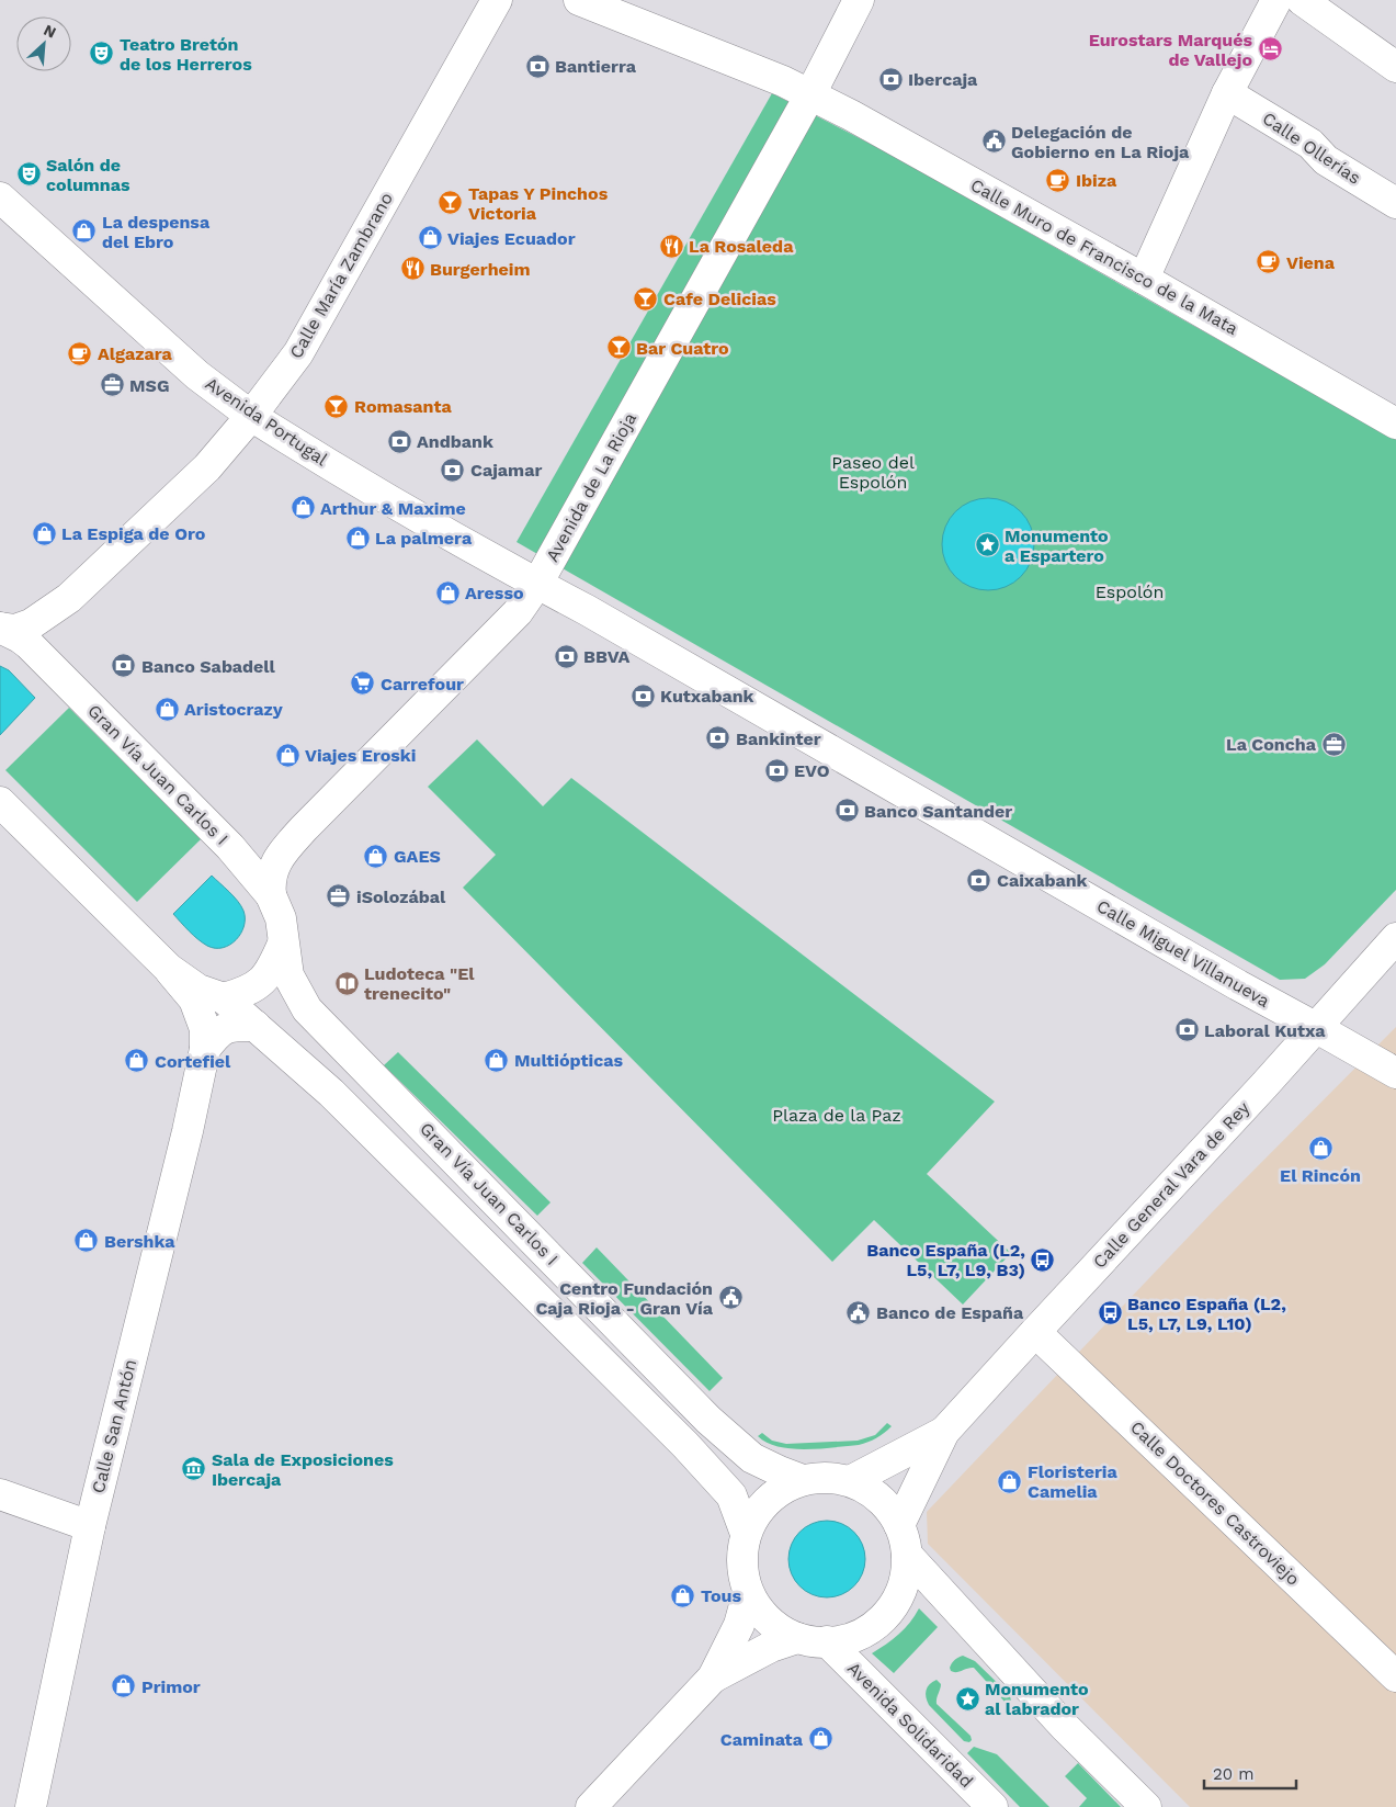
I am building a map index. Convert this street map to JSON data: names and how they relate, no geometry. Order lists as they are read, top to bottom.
{
  "streets": {
    "main road": [
      "Calle Ollerías",
      "Calle Muro de Francisco de la Mata",
      "Calle María Zambrano",
      "Avenida Portugal",
      "Avenida de La Rioja",
      "Gran Vía Juan Carlos I",
      "Calle Miguel Villanueva",
      "Calle General Vara de Rey",
      "Calle San Antón",
      "Calle Doctores Castroviejo",
      "Avenida Solidaridad"
    ]
  },
  "crossings": [
    ["Calle Muro de Francisco de la Mata", "Avenida de La Rioja"],
    ["Calle María Zambrano", "Avenida Portugal"],
    ["Calle María Zambrano", "Gran Vía Juan Carlos I"],
    ["Avenida Portugal", "Avenida de La Rioja"],
    ["Avenida Portugal", "Calle Miguel Villanueva"],
    ["Avenida de La Rioja", "Gran Vía Juan Carlos I"],
    ["Avenida de La Rioja", "Calle Miguel Villanueva"],
    ["Gran Vía Juan Carlos I", "Calle General Vara de Rey"],
    ["Gran Vía Juan Carlos I", "Calle San Antón"],
    ["Gran Vía Juan Carlos I", "Avenida Solidaridad"],
    ["Calle Miguel Villanueva", "Calle General Vara de Rey"],
    ["Calle General Vara de Rey", "Calle Doctores Castroviejo"],
    ["Calle General Vara de Rey", "Avenida Solidaridad"]
  ],
  "parks": ["Paseo del Espolón", "Espolón", "Plaza de la Paz"],
  "places": {
    "hotel": ["Eurostars Marqués de Vallejo"],
    "theatre": ["Teatro Bretón de los Herreros", "Salón de columnas"],
    "bank": [
      "Bantierra",
      "Ibercaja",
      "Andbank",
      "Cajamar",
      "BBVA",
      "Banco Sabadell",
      "Kutxabank",
      "Bankinter",
      "EVO",
      "Banco Santander",
      "Caixabank",
      "Laboral Kutxa"
    ],
    "public building": ["Delegación de Gobierno en La Rioja", "Centro Fundación Caja Rioja - Gran Vía", "Banco de España"],
    "cafe": ["Ibiza", "Viena", "Algazara"],
    "bar": [
      "Tapas Y Pinchos Victoria",
      "Cafe Delicias",
      "Bar Cuatro",
      "Romasanta"
    ],
    "shop": [
      "La despensa del Ebro",
      "Viajes Ecuador",
      "Arthur & Maxime",
      "La Espiga de Oro",
      "La palmera",
      "Aresso",
      "Aristocrazy",
      "Viajes Eroski",
      "GAES",
      "Multiópticas",
      "Cortefiel",
      "El Rincón",
      "Bershka",
      "Floristeria Camelia",
      "Tous",
      "Primor",
      "Caminata"
    ],
    "restaurant": ["La Rosaleda", "Burgerheim"],
    "office": ["MSG", "La Concha", "iSolozábal"],
    "place": ["Monumento a Espartero", "Monumento al labrador"],
    "supermarket": ["Carrefour"],
    "library": ["Ludoteca \"El trenecito\""],
    "bus stop": ["Banco España (L2, L5, L7, L9, B3)", "Banco España (L2, L5, L7, L9, L10)"],
    "museum": ["Sala de Exposiciones Ibercaja"]
  },
  "scale_bar": "20 m",
  "north": "top right"
}
